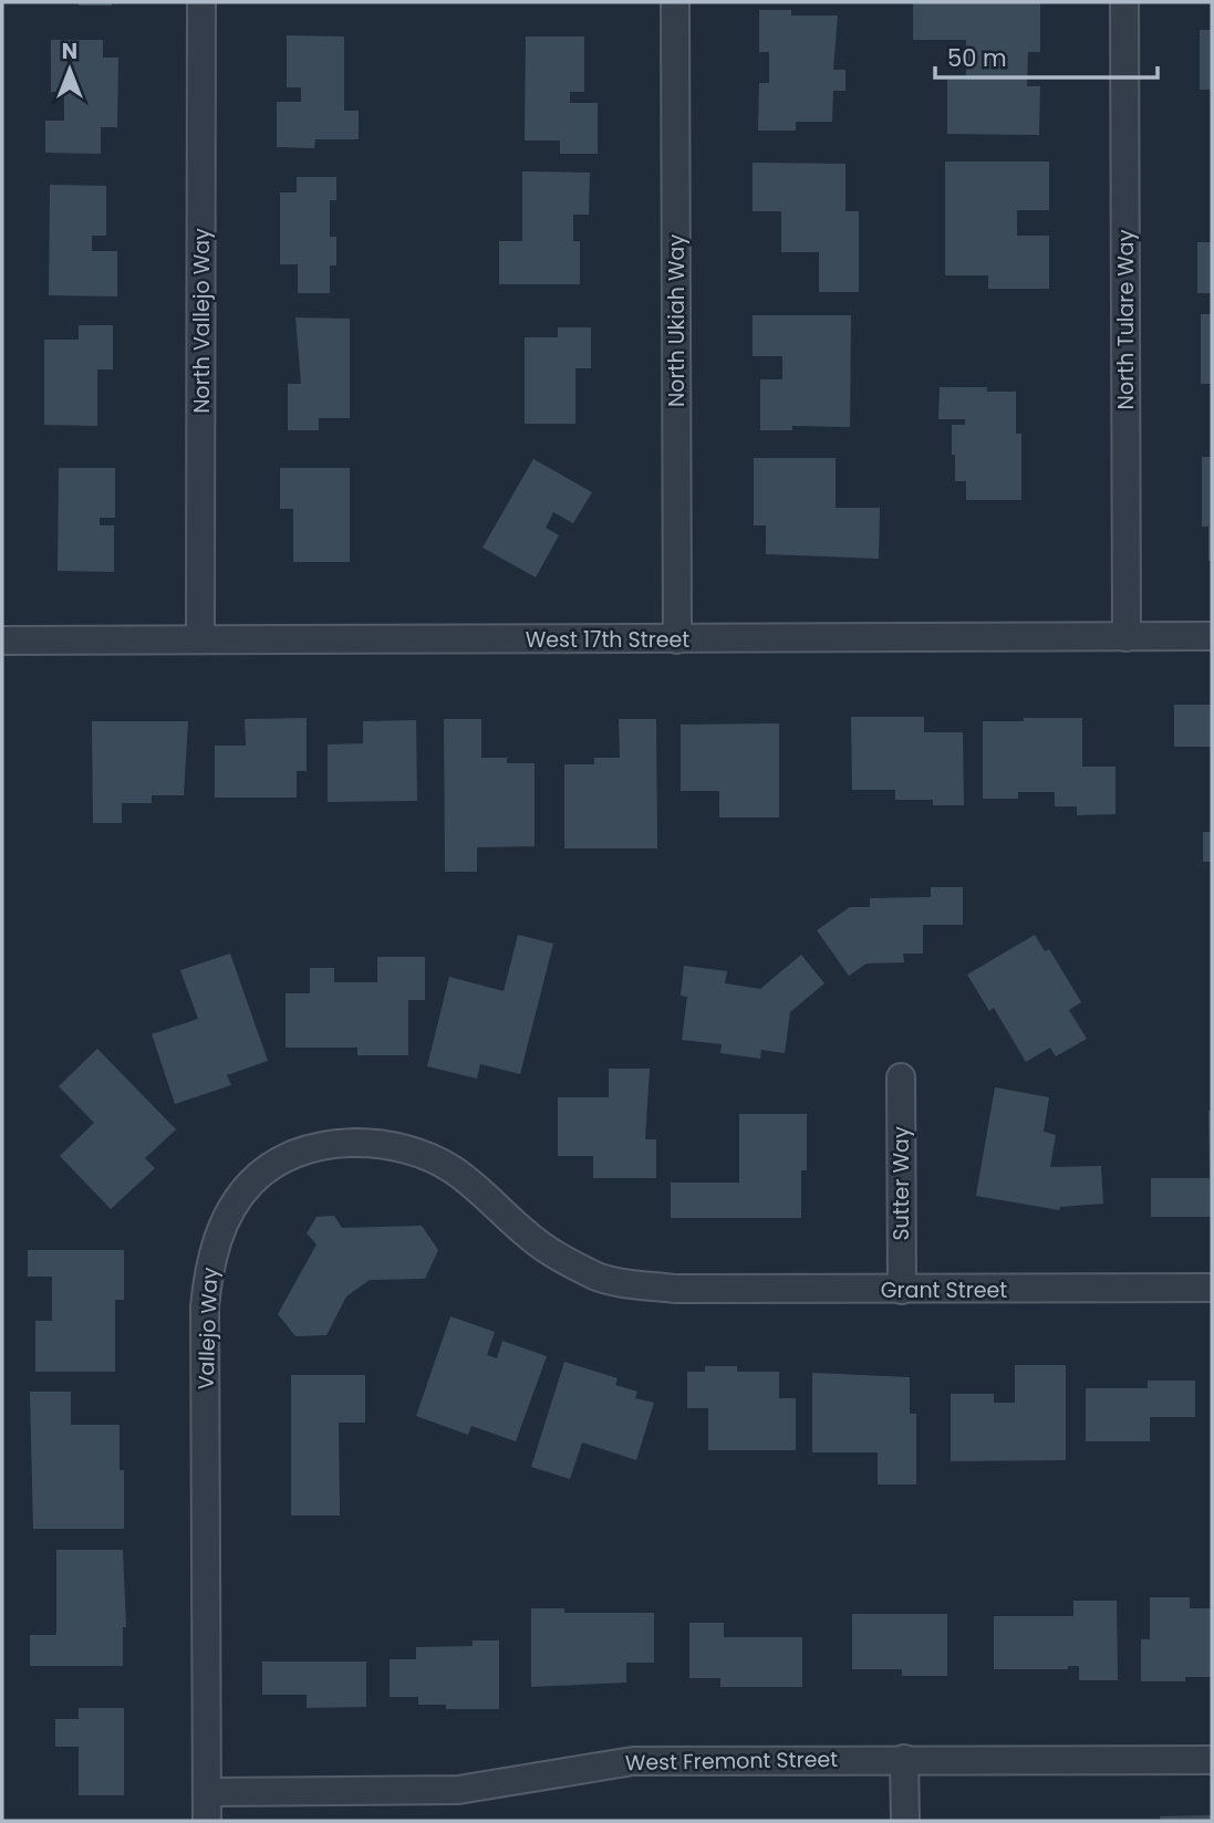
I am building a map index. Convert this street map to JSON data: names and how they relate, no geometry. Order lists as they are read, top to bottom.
{
  "streets": {
    "street": [
      "North Tulare Way",
      "North Vallejo Way",
      "North Ukiah Way",
      "West 17th Street",
      "Sutter Way",
      "Grant Street",
      "Vallejo Way",
      "West Fremont Street"
    ]
  },
  "crossings": [
    ["North Tulare Way", "West 17th Street"],
    ["North Vallejo Way", "West 17th Street"],
    ["North Ukiah Way", "West 17th Street"],
    ["Sutter Way", "Grant Street"],
    ["Grant Street", "Vallejo Way"],
    ["Vallejo Way", "West Fremont Street"]
  ],
  "scale_bar": "50 m",
  "north": "top"
}
